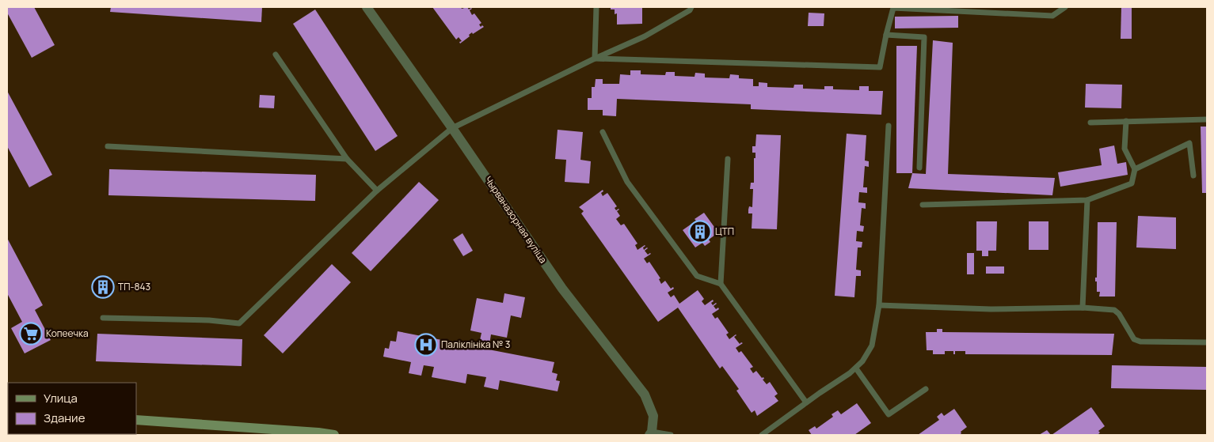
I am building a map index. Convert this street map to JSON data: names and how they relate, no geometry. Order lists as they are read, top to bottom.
{
  "streets": {
    "street": ["Чырваназорная вуліца"]
  },
  "places": {
    "building": ["ЦТП", "ТП-843"],
    "supermarket": ["Копеечка"],
    "hospital": ["Паліклініка № 3"]
  },
  "legend": ["Улица", "Здание"]
}
